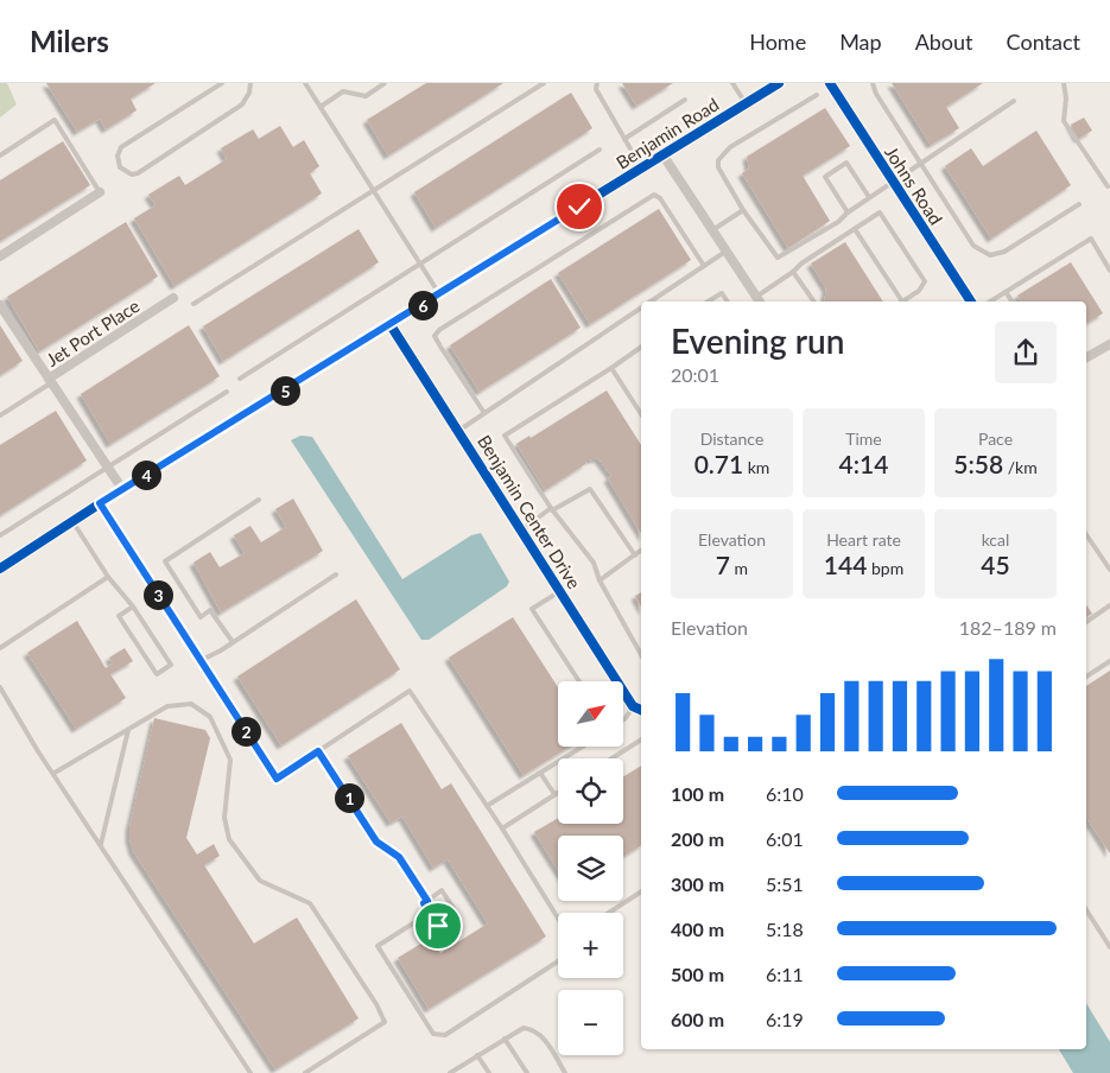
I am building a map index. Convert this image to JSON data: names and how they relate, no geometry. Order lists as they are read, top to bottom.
{
  "streets": {
    "street": [
      "Benjamin Road",
      "Johns Road",
      "Jet Port Place",
      "Benjamin Center Drive"
    ]
  },
  "crossings": [
    ["Benjamin Road", "Jet Port Place"],
    ["Benjamin Road", "Benjamin Center Drive"]
  ],
  "north": "top right",
  "page": {
    "header": "Milers",
    "nav": [
      "Home",
      "Map",
      "About",
      "Contact"
    ],
    "pins": [
      "6",
      "5",
      "4",
      "3",
      "2",
      "1"
    ],
    "heading": ["Evening run", "20:01"],
    "stats": [
      ["Distance", "0.71 km"],
      ["Time", "4:14"],
      ["Pace", "5:58 /km"],
      ["Elevation", "7 m"],
      ["Heart rate", "144 bpm"],
      ["kcal", "45"]
    ],
    "chart": ["Elevation", "182–189 m"],
    "map_buttons": ["+", "−"],
    "list": [
      {
        "name": "100 m",
        "note": "6:10"
      },
      {
        "name": "200 m",
        "note": "6:01"
      },
      {
        "name": "300 m",
        "note": "5:51"
      },
      {
        "name": "400 m",
        "note": "5:18"
      },
      {
        "name": "500 m",
        "note": "6:11"
      },
      {
        "name": "600 m",
        "note": "6:19"
      }
    ]
  }
}
